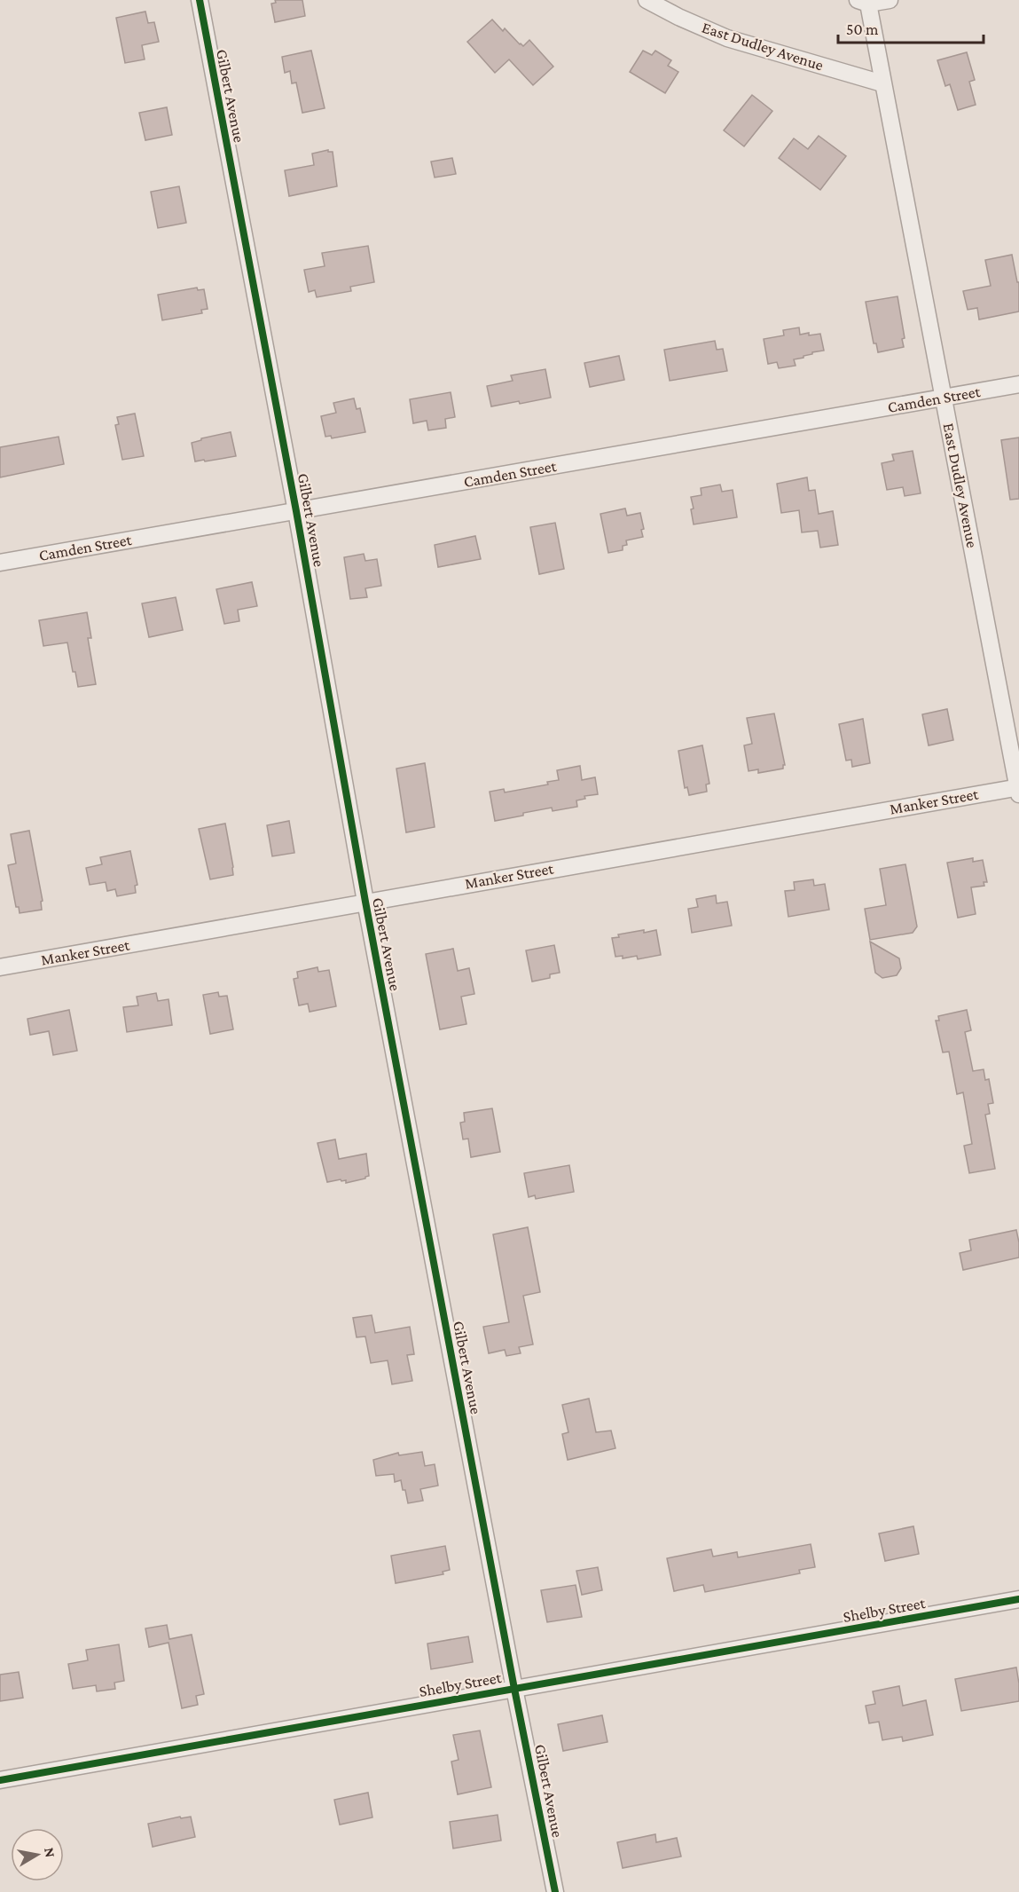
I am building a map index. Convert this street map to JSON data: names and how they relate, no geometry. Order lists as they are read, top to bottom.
{
  "streets": {
    "street": [
      "East Dudley Avenue",
      "Gilbert Avenue",
      "Camden Street",
      "Manker Street",
      "Shelby Street"
    ]
  },
  "crossings": [
    ["East Dudley Avenue", "Camden Street"],
    ["East Dudley Avenue", "Manker Street"],
    ["Gilbert Avenue", "Camden Street"],
    ["Gilbert Avenue", "Manker Street"],
    ["Gilbert Avenue", "Shelby Street"]
  ],
  "scale_bar": "50 m",
  "north": "right"
}
